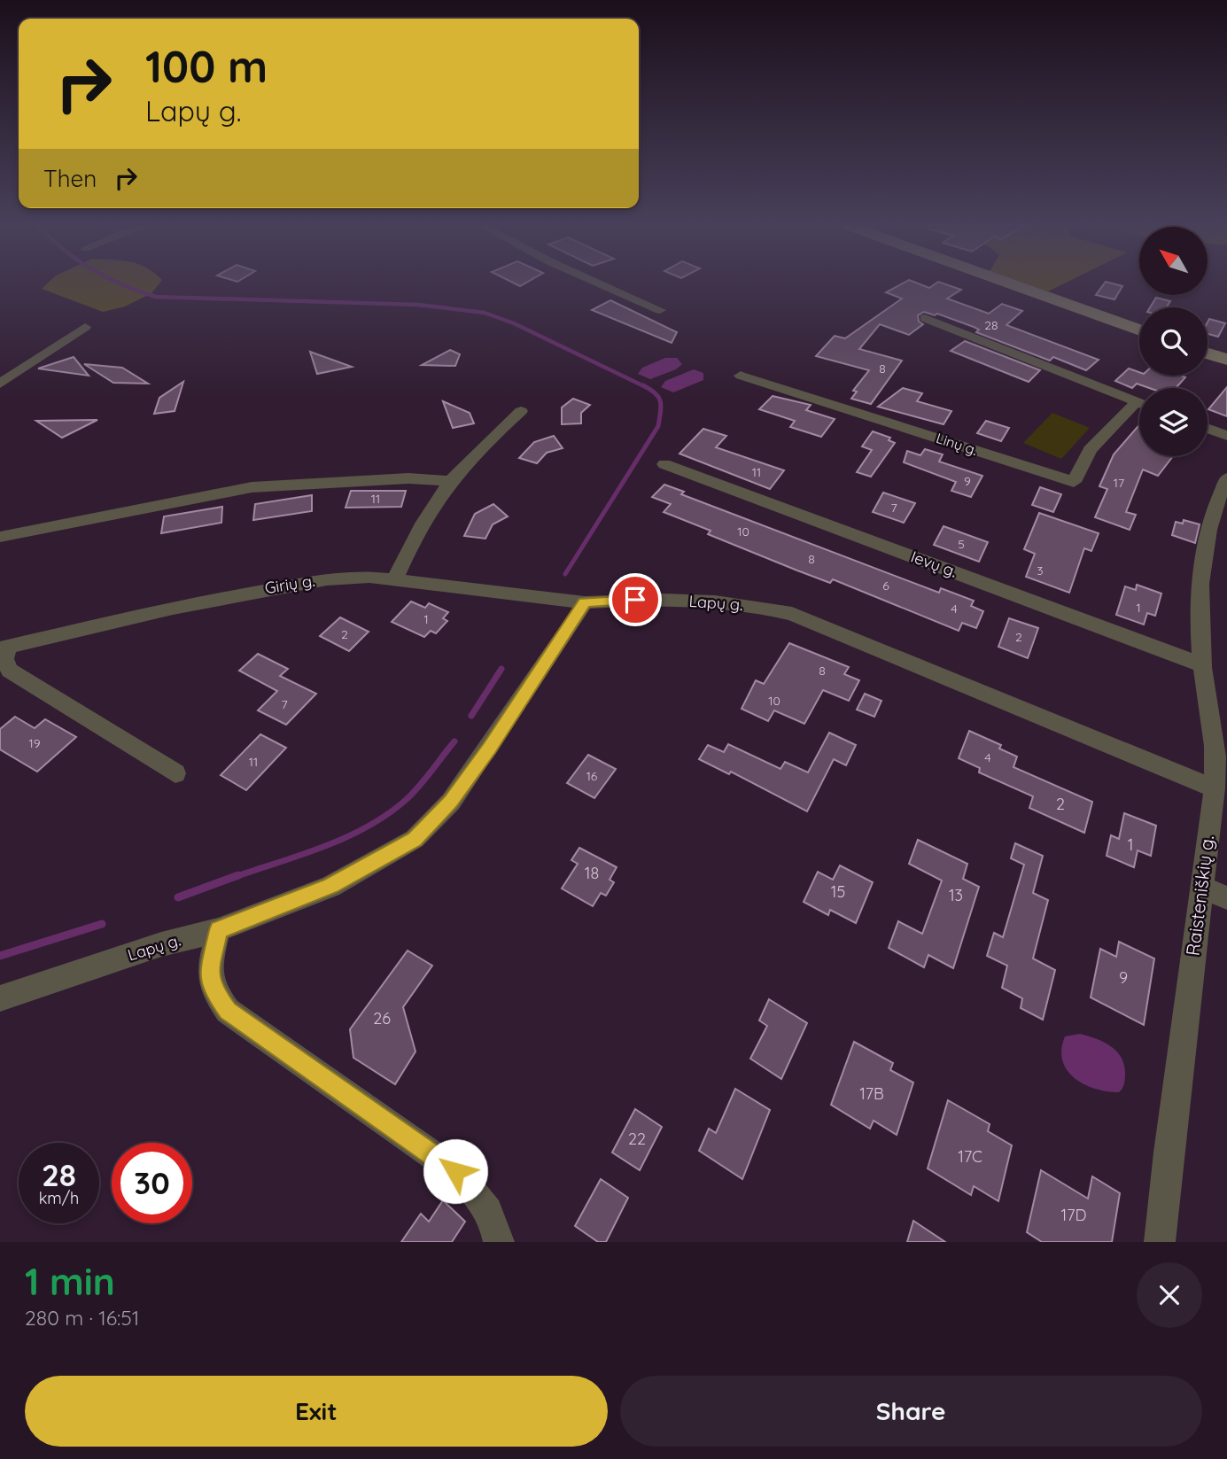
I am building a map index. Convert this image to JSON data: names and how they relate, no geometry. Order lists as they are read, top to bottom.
{
  "streets": {
    "street": [
      "Linų g.",
      "Ievų g.",
      "Girių g.",
      "Lapų g.",
      "Raisteniškių g."
    ]
  },
  "crossings": [
    ["Ievų g.", "Raisteniškių g."],
    ["Girių g.", "Lapų g."],
    ["Lapų g.", "Raisteniškių g."]
  ],
  "house_numbers": [
    "28",
    "8",
    "11",
    "9",
    "17",
    "11",
    "7",
    "10",
    "5",
    "8",
    "3",
    "6",
    "1",
    "4",
    "1",
    "2",
    "2",
    "8",
    "10",
    "7",
    "19",
    "4",
    "11",
    "16",
    "2",
    "1",
    "18",
    "15",
    "13",
    "9",
    "26",
    "17B",
    "22",
    "17C",
    "17D"
  ],
  "north": "top left",
  "page": {
    "turn": ["100 m", "Lapų g."],
    "then": "Then",
    "speed": "28 km/h",
    "limit": "30",
    "heading": ["1 min", "280 m · 16:51"],
    "buttons": ["Exit", "Share"]
  }
}
